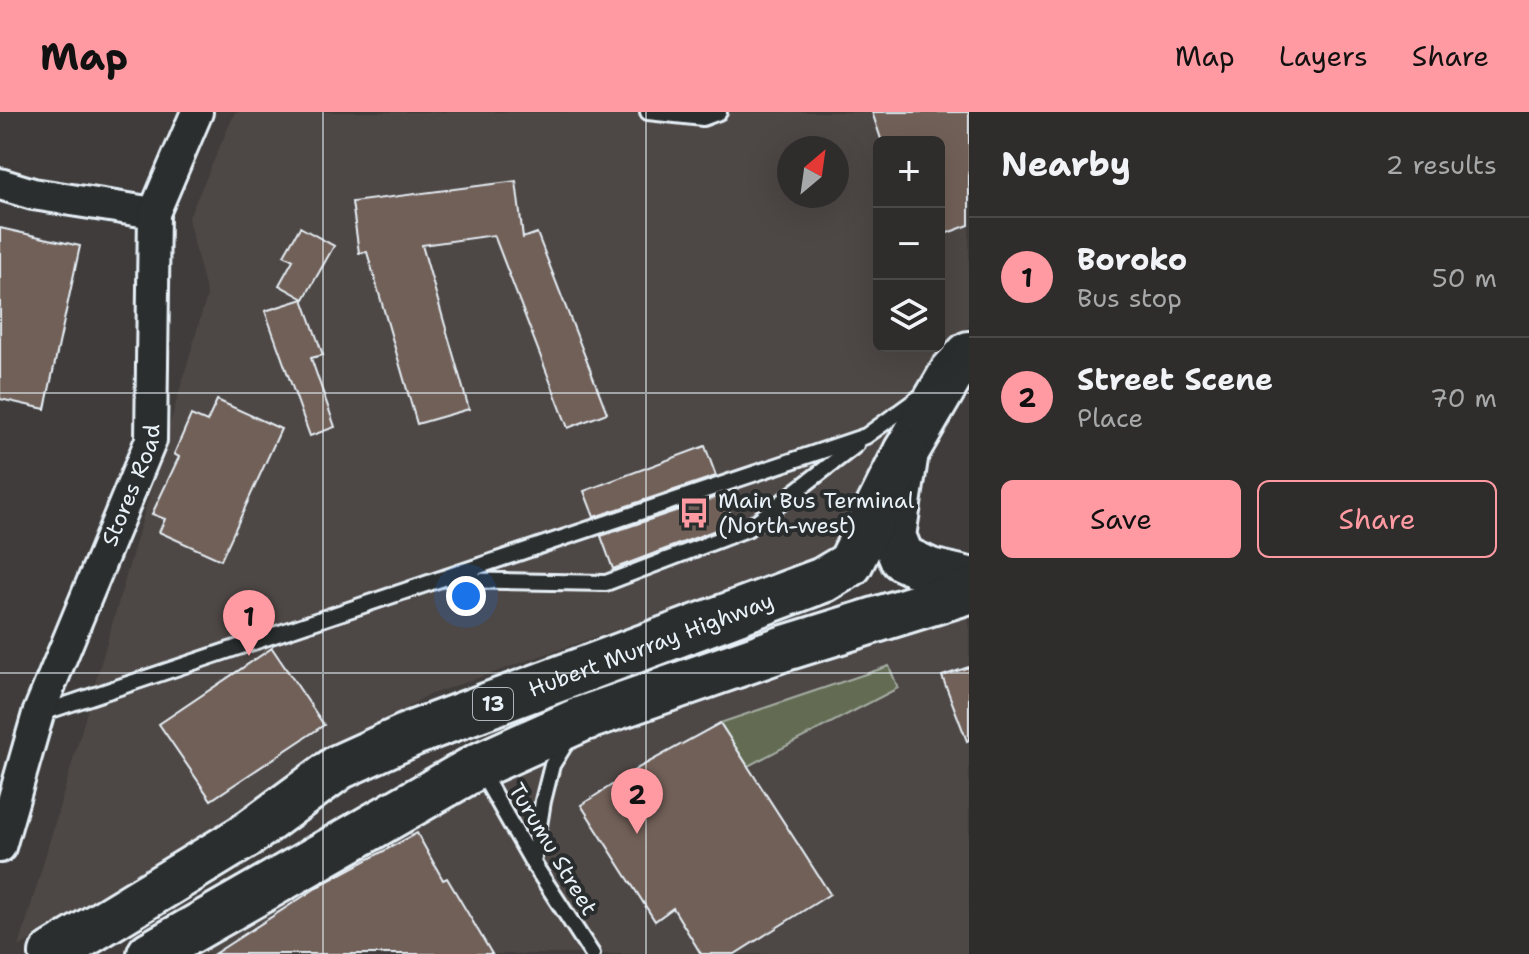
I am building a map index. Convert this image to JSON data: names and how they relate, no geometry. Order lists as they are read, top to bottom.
{
  "streets": {
    "highway": ["Hubert Murray Highway", "13"],
    "street": ["Stores Road"],
    "lane": ["Turumu Street"]
  },
  "crossings": [
    ["Hubert Murray Highway", "13"],
    ["Hubert Murray Highway", "Turumu Street"]
  ],
  "places": {
    "bus stop": ["Main Bus Terminal (North-west)"]
  },
  "north": "top right",
  "page": {
    "header": "Map",
    "nav": ["Map", "Layers", "Share"],
    "heading": ["Nearby", "2 results"],
    "map_buttons": ["+", "−"],
    "list": [
      {
        "mark": "1",
        "name": "Boroko",
        "note": "Bus stop",
        "value": "50 m"
      },
      {
        "mark": "2",
        "name": "Street Scene",
        "note": "Place",
        "value": "70 m"
      }
    ],
    "buttons": ["Save", "Share"],
    "pins": ["1", "2"]
  }
}
